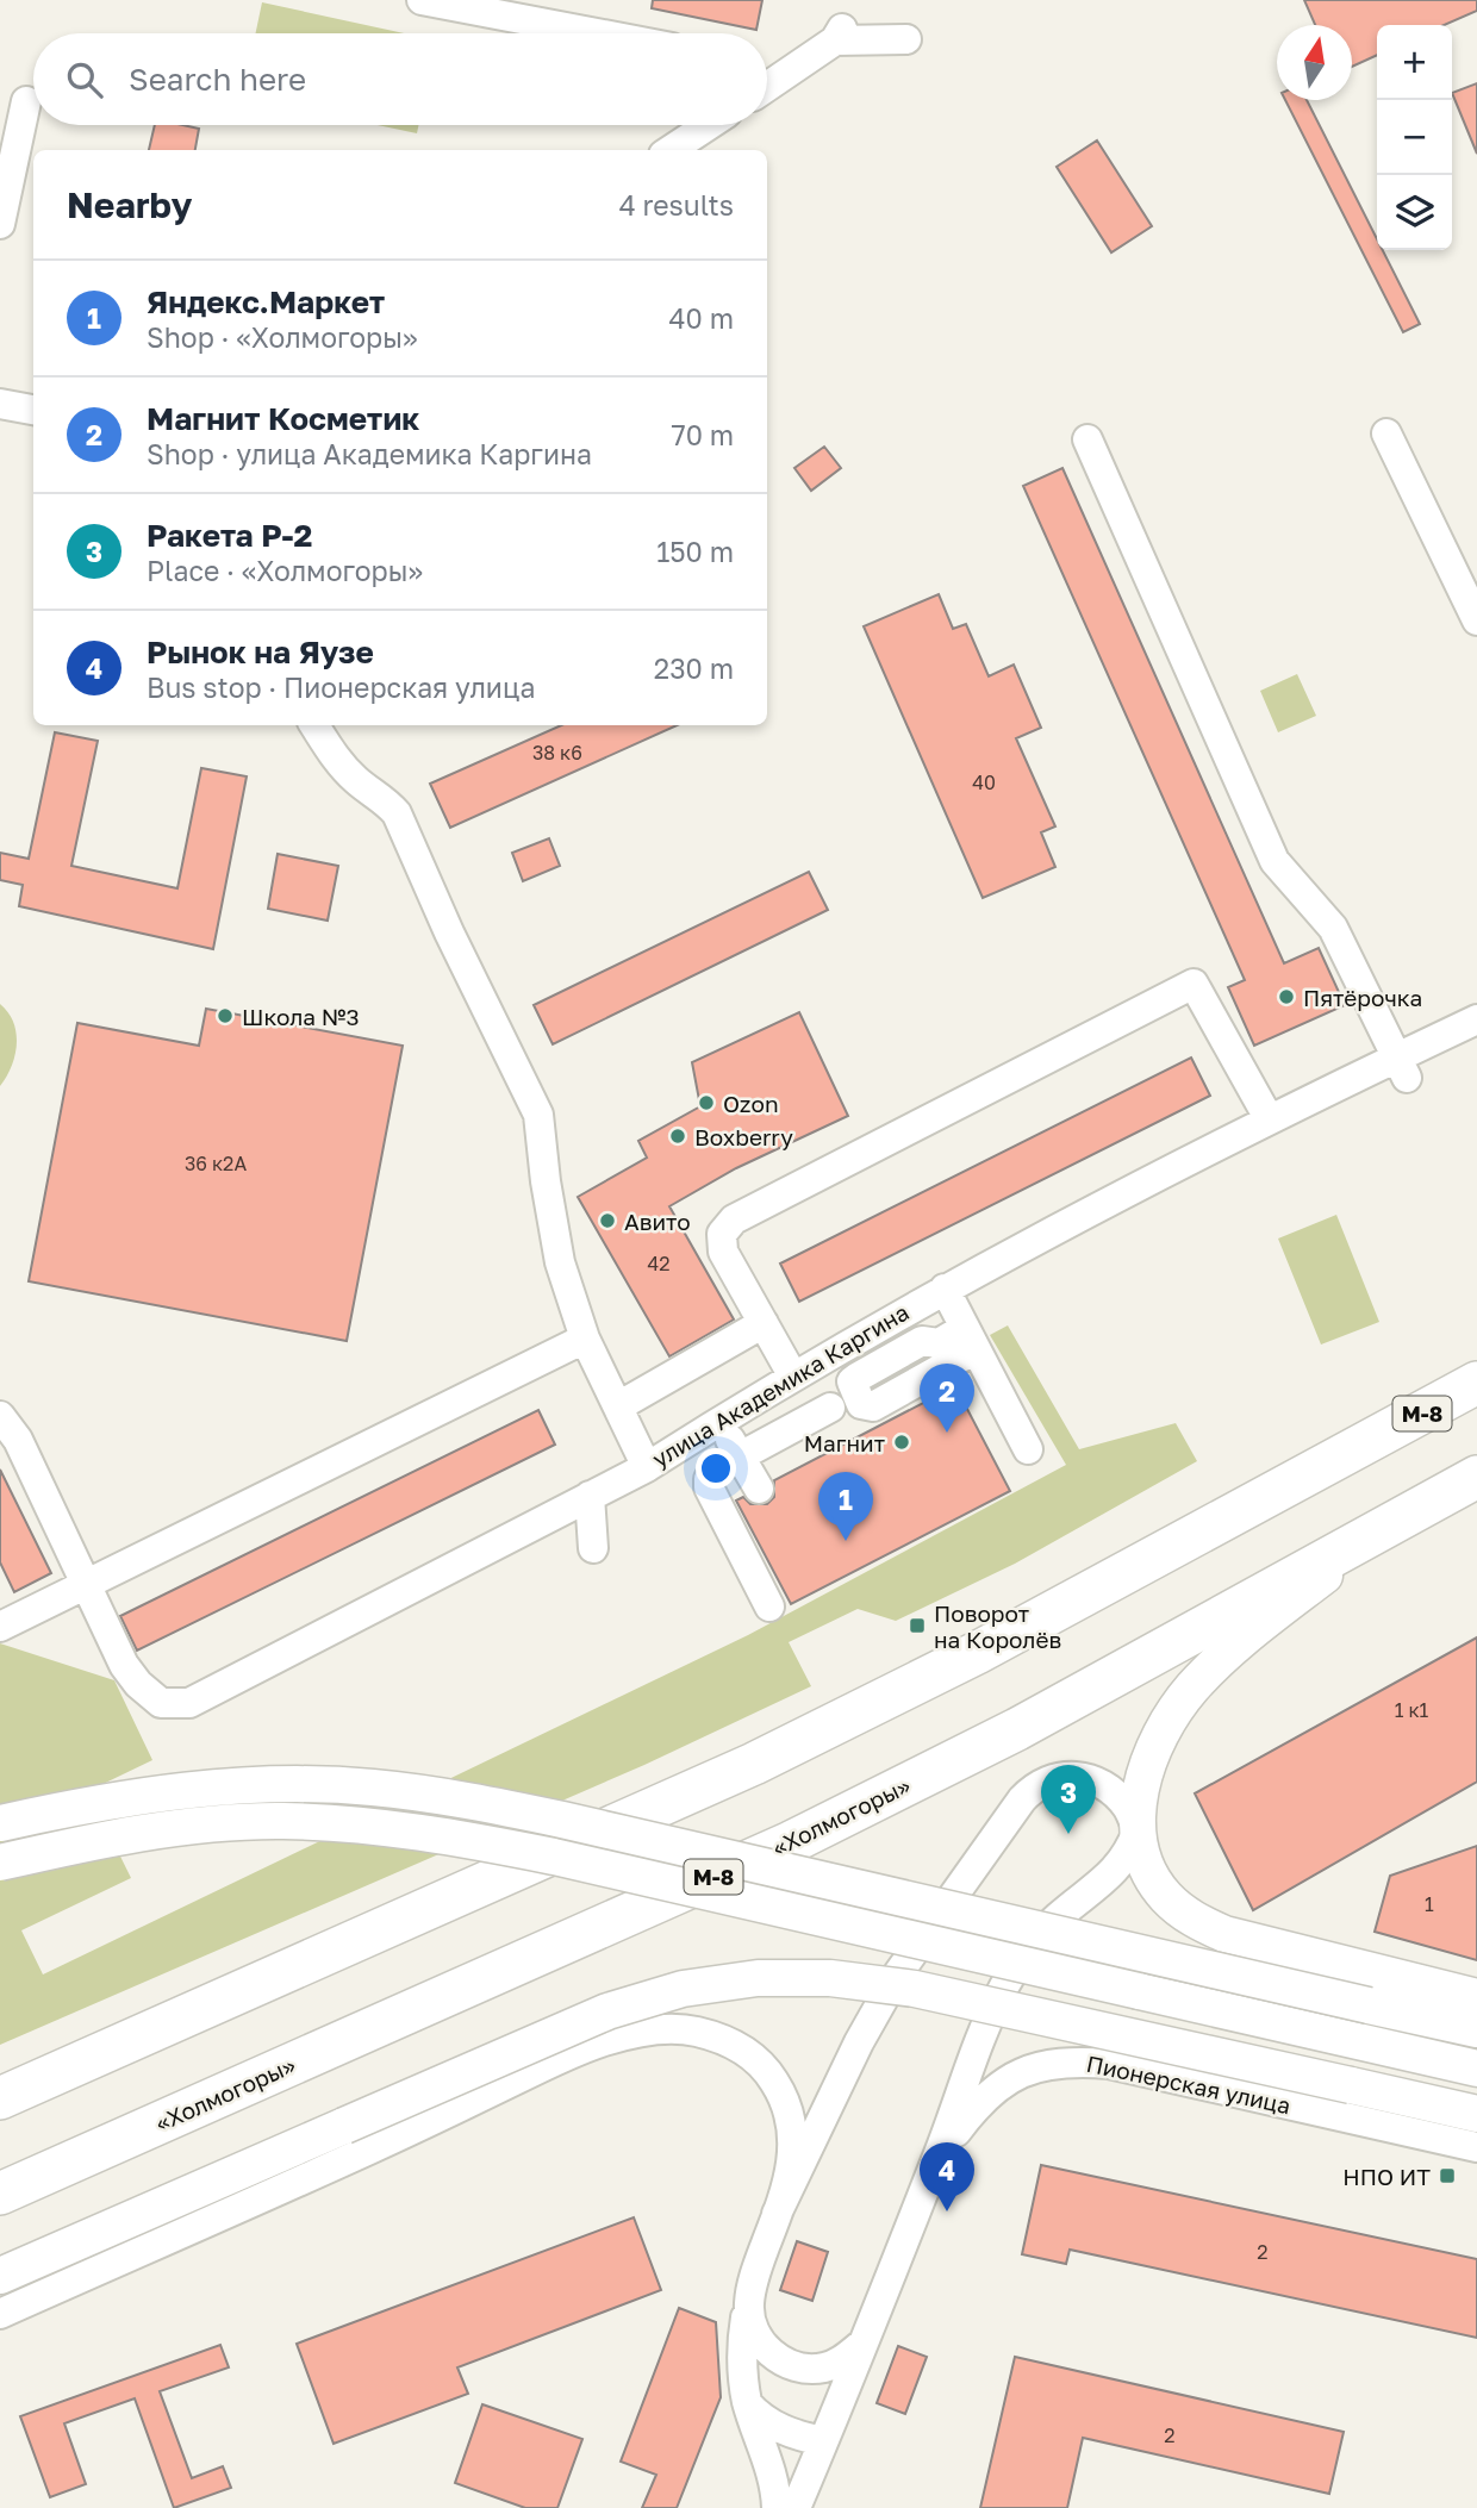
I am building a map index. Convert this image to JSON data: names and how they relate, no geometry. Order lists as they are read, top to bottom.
{
  "streets": {
    "highway": ["М-8", "«Холмогоры»"],
    "street": ["улица Академика Каргина", "Пионерская улица"]
  },
  "places": {
    "other": [
      "Пятёрочка",
      "Школа №3",
      "Ozon",
      "Boxberry",
      "Авито",
      "Магнит"
    ],
    "transit": ["Поворот на Королёв", "НПО ИТ"]
  },
  "house_numbers": [
    "38 к6",
    "40",
    "36 к2А",
    "42",
    "1 к1",
    "1",
    "2",
    "2"
  ],
  "north": "top",
  "page": {
    "map_buttons": ["+", "−"],
    "search": "Search here",
    "heading": ["Nearby", "4 results"],
    "list": [
      {
        "mark": "1",
        "name": "Яндекс.Маркет",
        "note": "Shop · «Холмогоры»",
        "value": "40 m"
      },
      {
        "mark": "2",
        "name": "Магнит Косметик",
        "note": "Shop · улица Академика Каргина",
        "value": "70 m"
      },
      {
        "mark": "3",
        "name": "Ракета Р-2",
        "note": "Place · «Холмогоры»",
        "value": "150 m"
      },
      {
        "mark": "4",
        "name": "Рынок на Яузе",
        "note": "Bus stop · Пионерская улица",
        "value": "230 m"
      }
    ],
    "pins": [
      "2",
      "1",
      "3",
      "4"
    ]
  }
}
